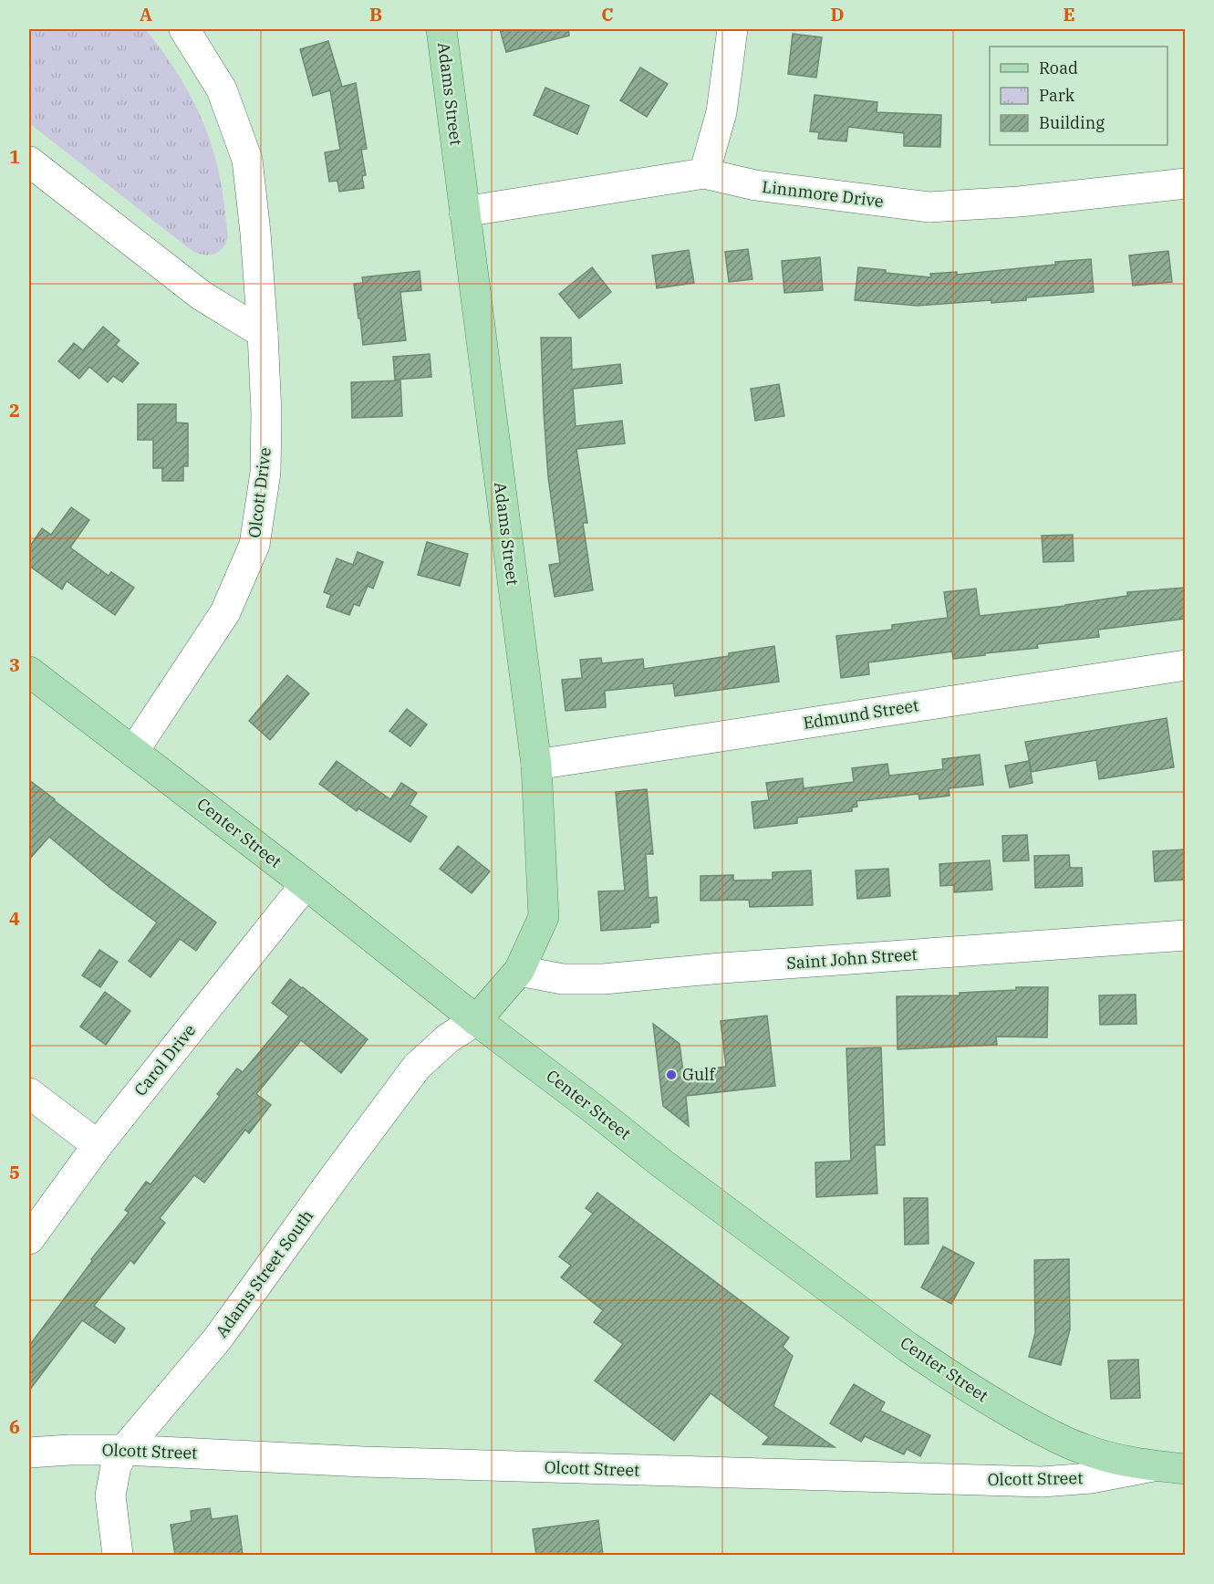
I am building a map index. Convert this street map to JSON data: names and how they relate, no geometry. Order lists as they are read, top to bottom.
{
  "streets": {
    "main road": ["Adams Street", "Center Street"],
    "street": [
      "Linnmore Drive",
      "Olcott Drive",
      "Edmund Street",
      "Saint John Street",
      "Carol Drive",
      "Adams Street South",
      "Olcott Street"
    ]
  },
  "crossings": [
    ["Adams Street", "Linnmore Drive"],
    ["Adams Street", "Edmund Street"],
    ["Adams Street", "Center Street"],
    ["Adams Street", "Saint John Street"],
    ["Adams Street", "Adams Street South"],
    ["Olcott Drive", "Center Street"],
    ["Center Street", "Carol Drive"],
    ["Center Street", "Adams Street South"],
    ["Center Street", "Olcott Street"],
    ["Adams Street South", "Olcott Street"]
  ],
  "places": ["Gulf"],
  "legend": ["Road", "Park", "Building"],
  "grid": {
    "columns": [
      "A",
      "B",
      "C",
      "D",
      "E"
    ],
    "rows": [
      "1",
      "2",
      "3",
      "4",
      "5",
      "6"
    ]
  }
}
